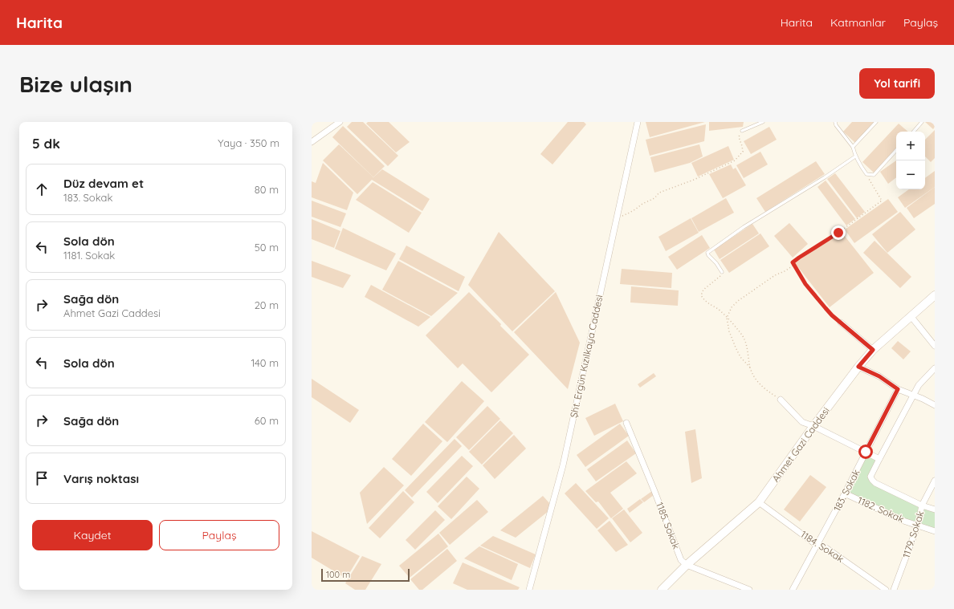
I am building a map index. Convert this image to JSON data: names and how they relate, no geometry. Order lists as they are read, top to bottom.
{
  "streets": {
    "street": [
      "Şht. Ergün Kızılkaya Caddesi",
      "Ahmet Gazi Caddesi",
      "183. Sokak",
      "1182. Sokak",
      "1185. Sokak",
      "1179. Sokak",
      "1184. Sokak"
    ]
  },
  "crossings": [
    ["Ahmet Gazi Caddesi", "1185. Sokak"],
    ["Ahmet Gazi Caddesi", "1184. Sokak"],
    ["183. Sokak", "1182. Sokak"],
    ["183. Sokak", "1184. Sokak"],
    ["1182. Sokak", "1179. Sokak"]
  ],
  "scale_bar": "100 m",
  "page": {
    "header": "Harita",
    "nav": ["Harita", "Katmanlar", "Paylaş"],
    "buttons": [
      "Yol tarifi",
      ["Kaydet", "Paylaş"]
    ],
    "title": "Bize ulaşın",
    "heading": ["5 dk", "Yaya · 350 m"],
    "map_buttons": ["+", "−"],
    "list": [
      ["Düz devam et", "183. Sokak", "80 m"],
      ["Sola dön", "1181. Sokak", "50 m"],
      ["Sağa dön", "Ahmet Gazi Caddesi", "20 m"],
      ["Sola dön", "140 m"],
      ["Sağa dön", "60 m"],
      "Varış noktası"
    ],
    "scale": "100 m"
  }
}
